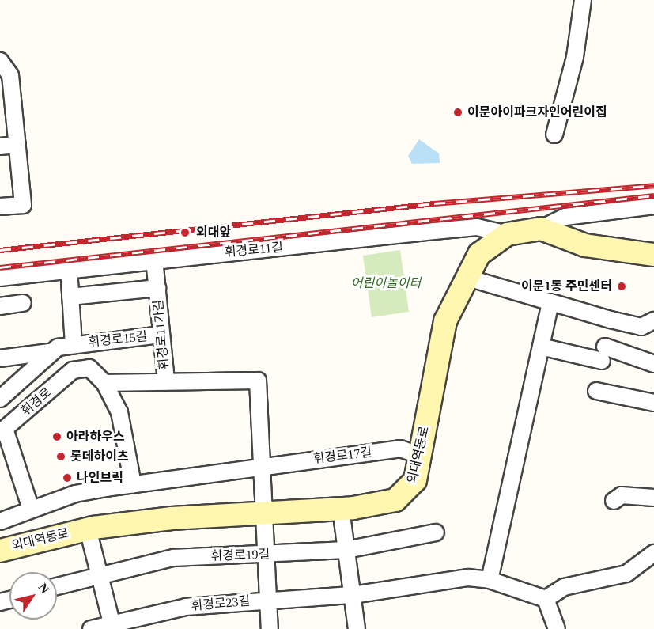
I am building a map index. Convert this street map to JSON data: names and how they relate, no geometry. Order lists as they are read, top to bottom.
{
  "streets": {
    "street": [
      "휘경로11길",
      "휘경로11가길",
      "휘경로15길",
      "휘경로",
      "외대역동로",
      "휘경로17길",
      "휘경로19길",
      "휘경로23길"
    ]
  },
  "crossings": [
    ["휘경로11길", "휘경로11가길"],
    ["휘경로11길", "휘경로15길"],
    ["휘경로11길", "외대역동로"],
    ["휘경로11가길", "휘경로15길"],
    ["휘경로11가길", "휘경로"],
    ["휘경로11가길", "휘경로17길"],
    ["외대역동로", "휘경로17길"]
  ],
  "parks": ["어린이놀이터"],
  "places": [
    "이문아이파크자인어린이집",
    "외대앞",
    "이문1동 주민센터",
    "아라하우스",
    "롯데하이츠",
    "나인브릭"
  ],
  "north": "top right"
}
